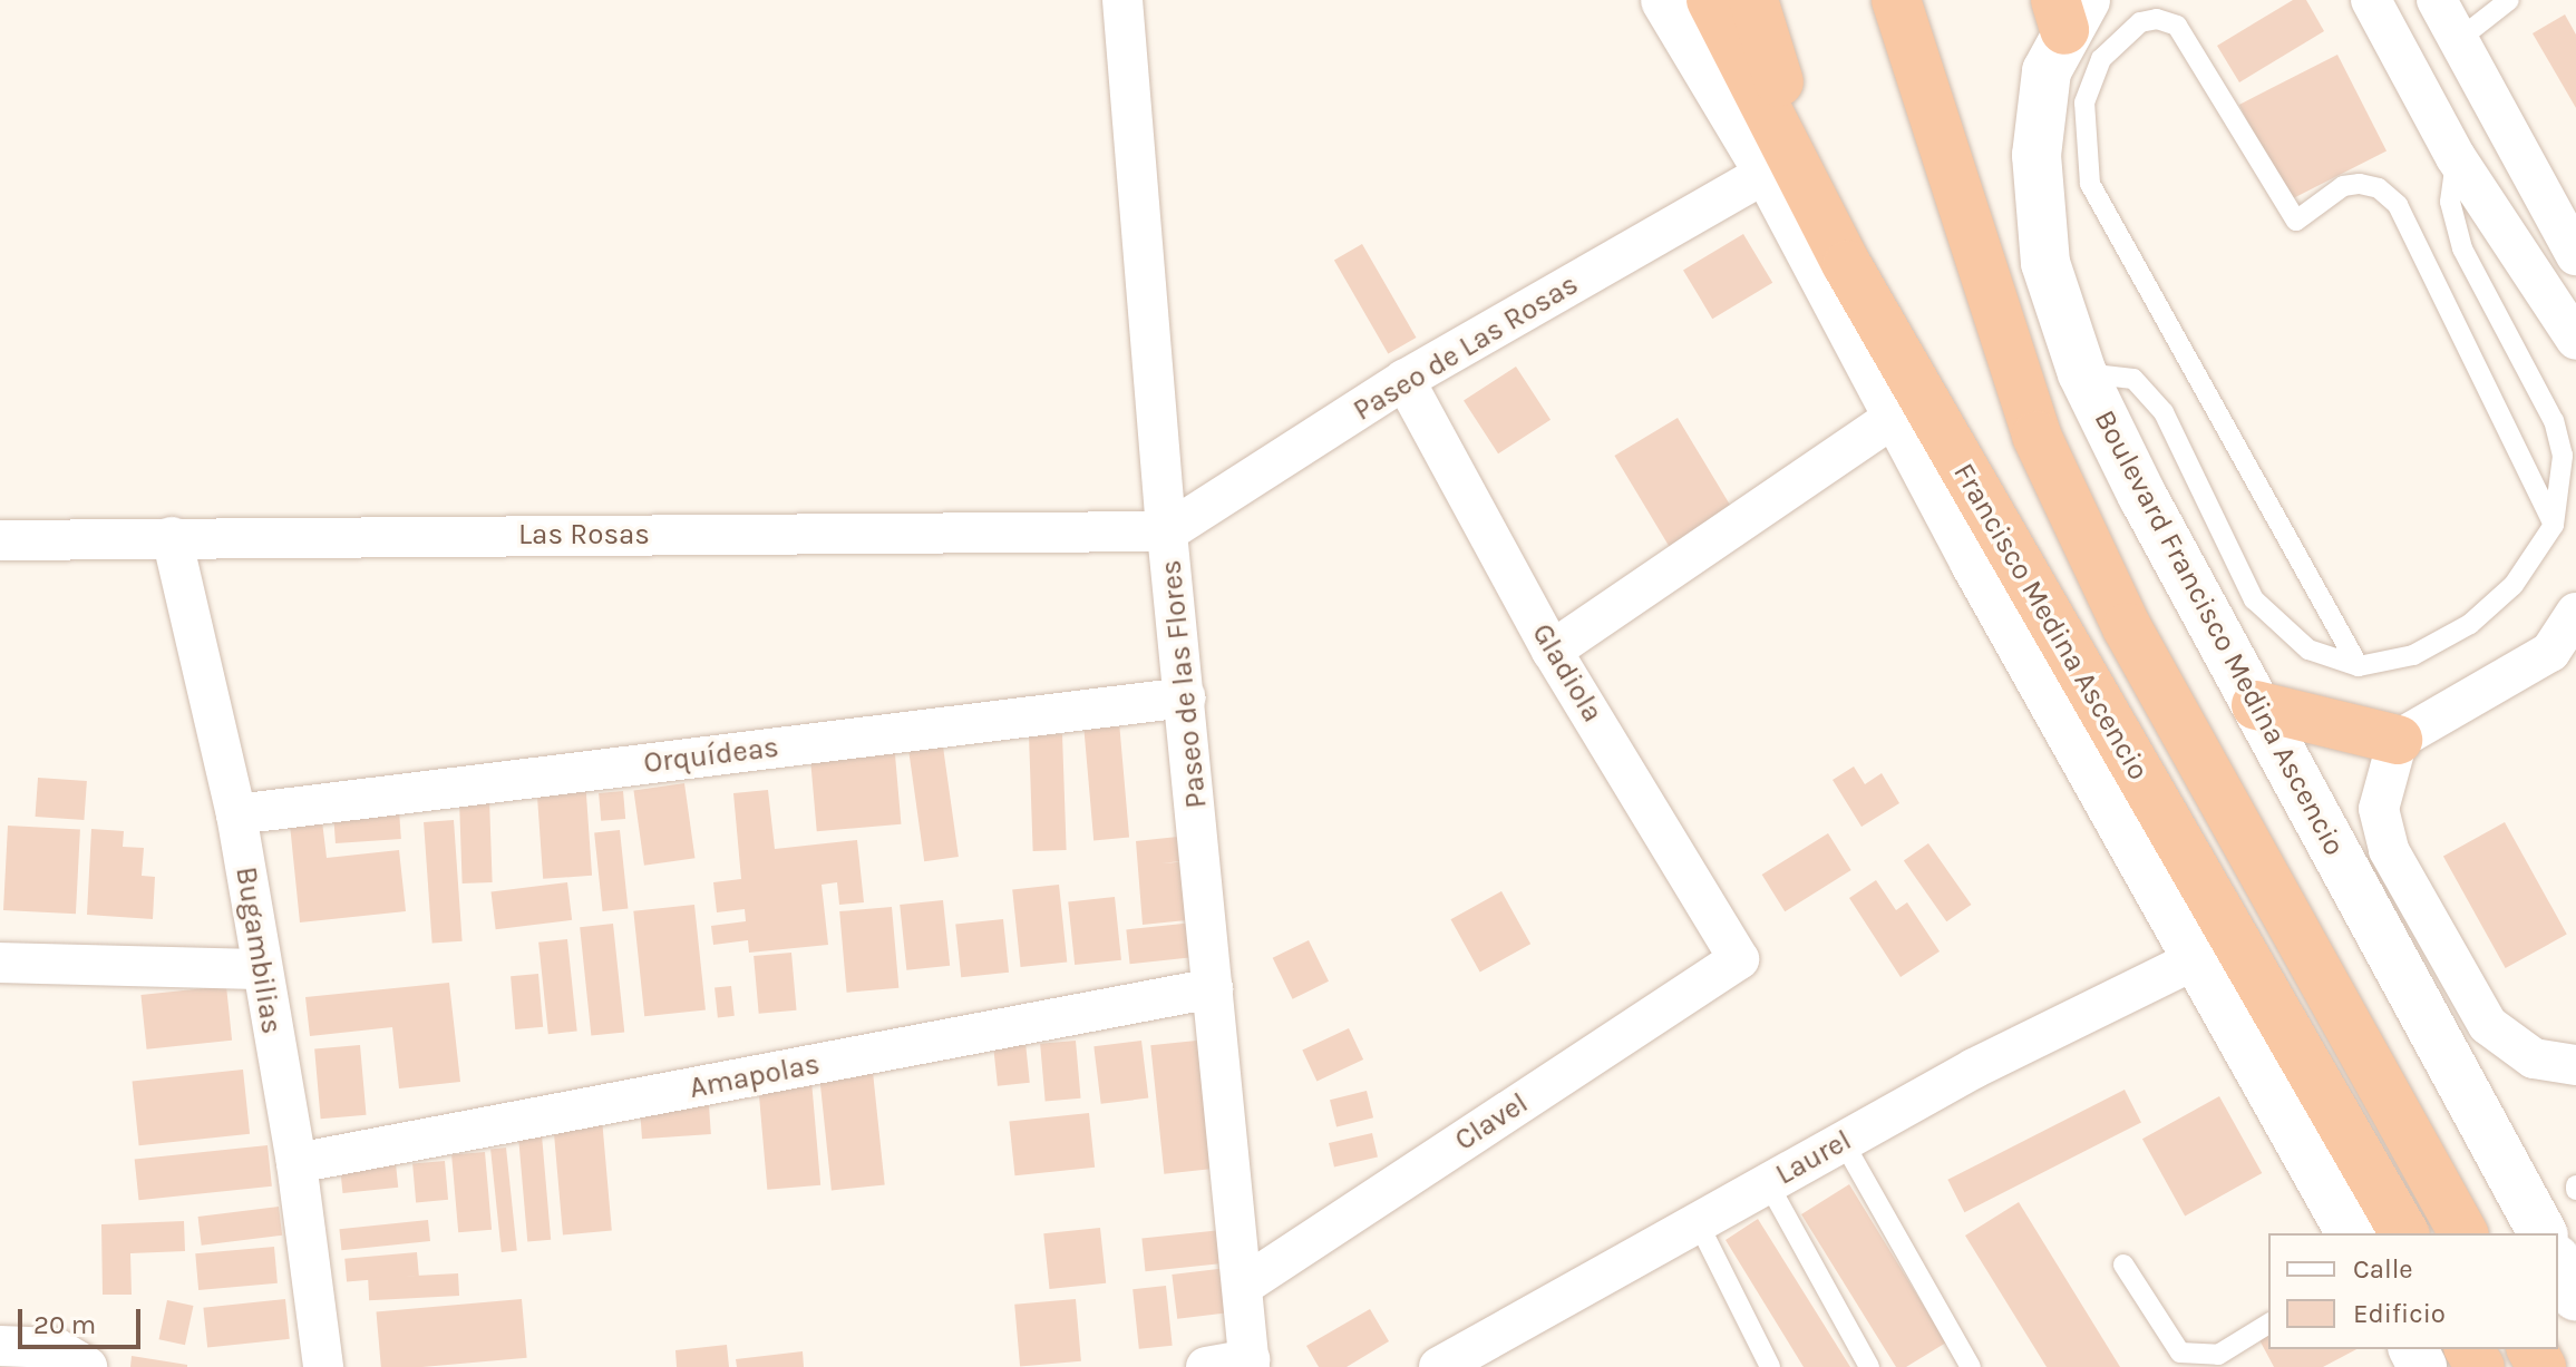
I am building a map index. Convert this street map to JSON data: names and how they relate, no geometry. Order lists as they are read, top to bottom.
{
  "streets": {
    "highway": ["Francisco Medina Ascencio"],
    "main road": ["Boulevard Francisco Medina Ascencio"],
    "street": [
      "Paseo de Las Rosas",
      "Las Rosas",
      "Gladiola",
      "Paseo de las Flores",
      "Orquídeas",
      "Bugambilias",
      "Amapolas",
      "Clavel",
      "Laurel"
    ]
  },
  "crossings": [
    ["Paseo de Las Rosas", "Las Rosas"],
    ["Paseo de Las Rosas", "Francisco Medina Ascencio"],
    ["Paseo de Las Rosas", "Gladiola"],
    ["Paseo de Las Rosas", "Paseo de las Flores"],
    ["Las Rosas", "Paseo de las Flores"],
    ["Las Rosas", "Bugambilias"],
    ["Francisco Medina Ascencio", "Laurel"],
    ["Gladiola", "Clavel"],
    ["Paseo de las Flores", "Orquídeas"],
    ["Paseo de las Flores", "Amapolas"],
    ["Paseo de las Flores", "Clavel"],
    ["Orquídeas", "Bugambilias"],
    ["Bugambilias", "Amapolas"]
  ],
  "legend": ["Calle", "Edificio"],
  "scale_bar": "20 m"
}
